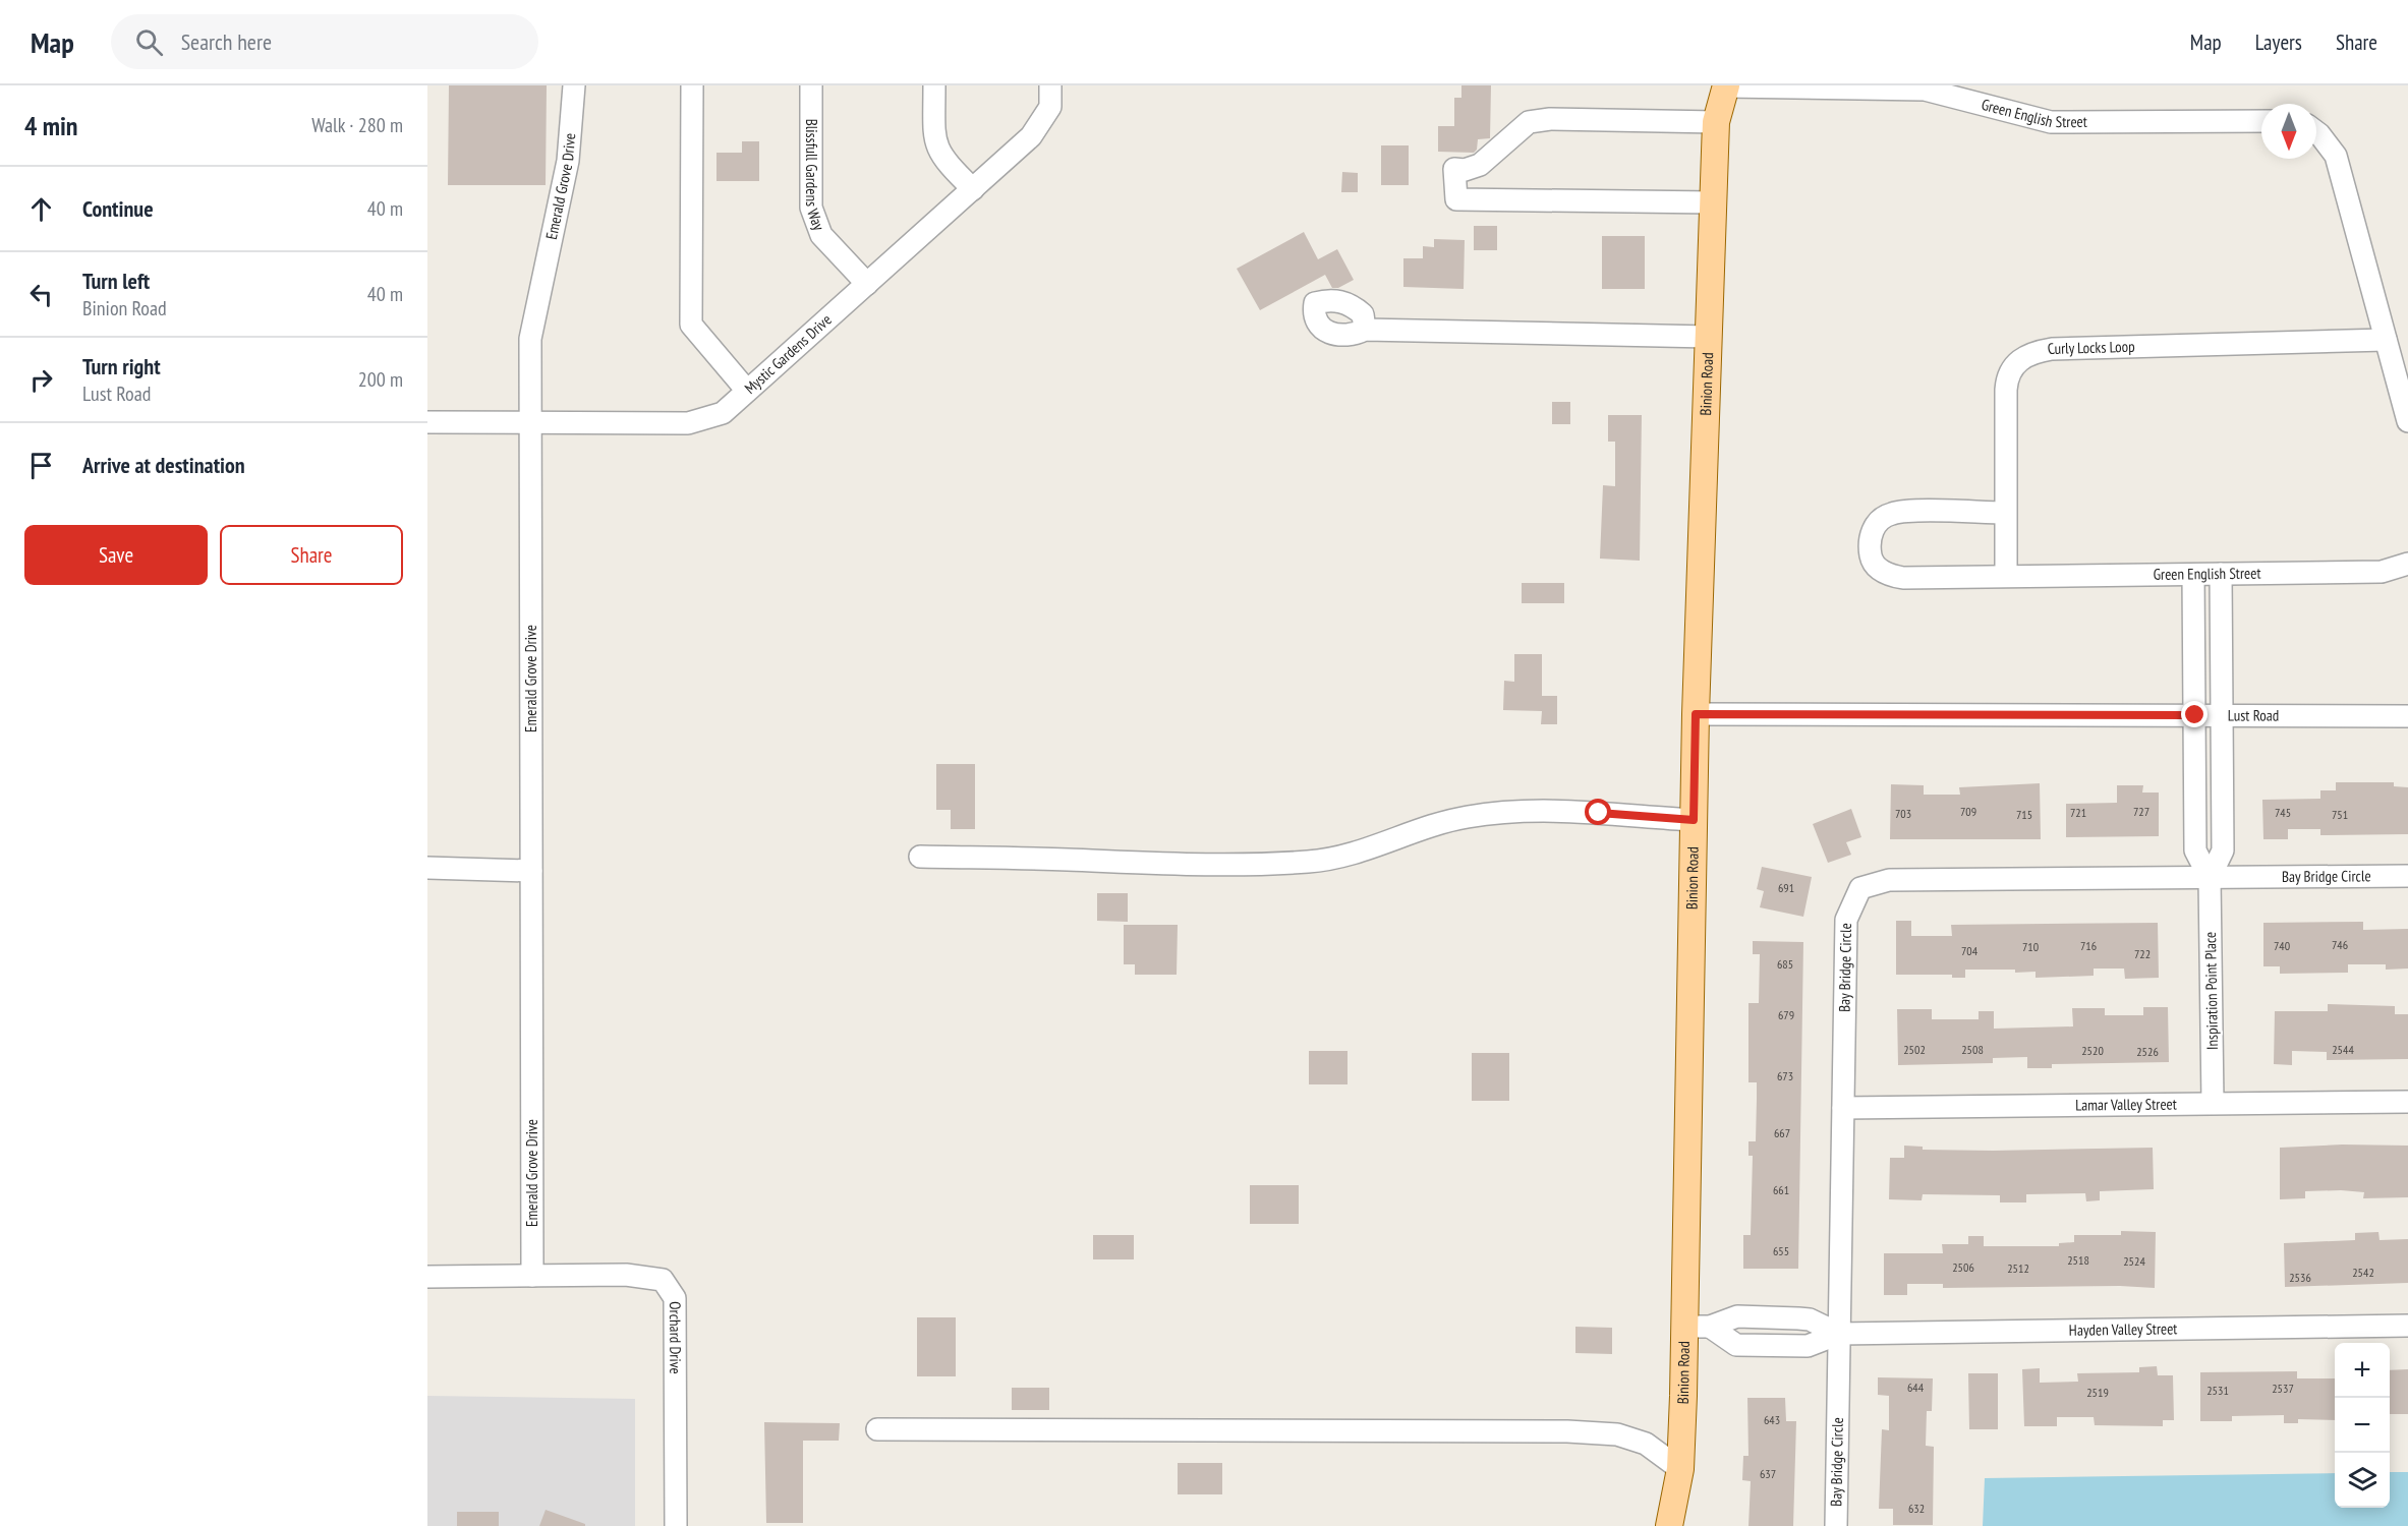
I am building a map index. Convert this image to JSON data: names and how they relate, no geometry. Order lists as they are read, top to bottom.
{
  "streets": {
    "main road": ["Binion Road"],
    "street": [
      "Green English Street",
      "Blissfull Gardens Way",
      "Emerald Grove Drive",
      "Curly Locks Loop",
      "Mystic Gardens Drive",
      "Lust Road",
      "Bay Bridge Circle",
      "Inspiration Point Place",
      "Lamar Valley Street",
      "Hayden Valley Street",
      "Orchard Drive"
    ]
  },
  "crossings": [
    ["Green English Street", "Curly Locks Loop"],
    ["Green English Street", "Binion Road"],
    ["Green English Street", "Inspiration Point Place"],
    ["Blissfull Gardens Way", "Mystic Gardens Drive"],
    ["Emerald Grove Drive", "Mystic Gardens Drive"],
    ["Emerald Grove Drive", "Orchard Drive"],
    ["Binion Road", "Lust Road"],
    ["Binion Road", "Hayden Valley Street"],
    ["Lust Road", "Inspiration Point Place"],
    ["Bay Bridge Circle", "Inspiration Point Place"],
    ["Bay Bridge Circle", "Lamar Valley Street"],
    ["Bay Bridge Circle", "Hayden Valley Street"],
    ["Inspiration Point Place", "Lamar Valley Street"]
  ],
  "house_numbers": [
    "709",
    "727",
    "721",
    "745",
    "703",
    "715",
    "751",
    "691",
    "746",
    "716",
    "740",
    "710",
    "704",
    "722",
    "685",
    "679",
    "2502",
    "2508",
    "2544",
    "2520",
    "2526",
    "673",
    "667",
    "661",
    "655",
    "2518",
    "2524",
    "2506",
    "2512",
    "2542",
    "2536",
    "644",
    "2537",
    "2531",
    "2519",
    "643",
    "637",
    "632"
  ],
  "north": "bottom",
  "page": {
    "header": "Map",
    "search": "Search here",
    "nav": ["Map", "Layers", "Share"],
    "heading": ["4 min", "Walk · 280 m"],
    "list": [
      ["Continue", "40 m"],
      ["Turn left", "Binion Road", "40 m"],
      ["Turn right", "Lust Road", "200 m"],
      "Arrive at destination"
    ],
    "buttons": ["Save", "Share"],
    "map_buttons": ["+", "−"]
  }
}
